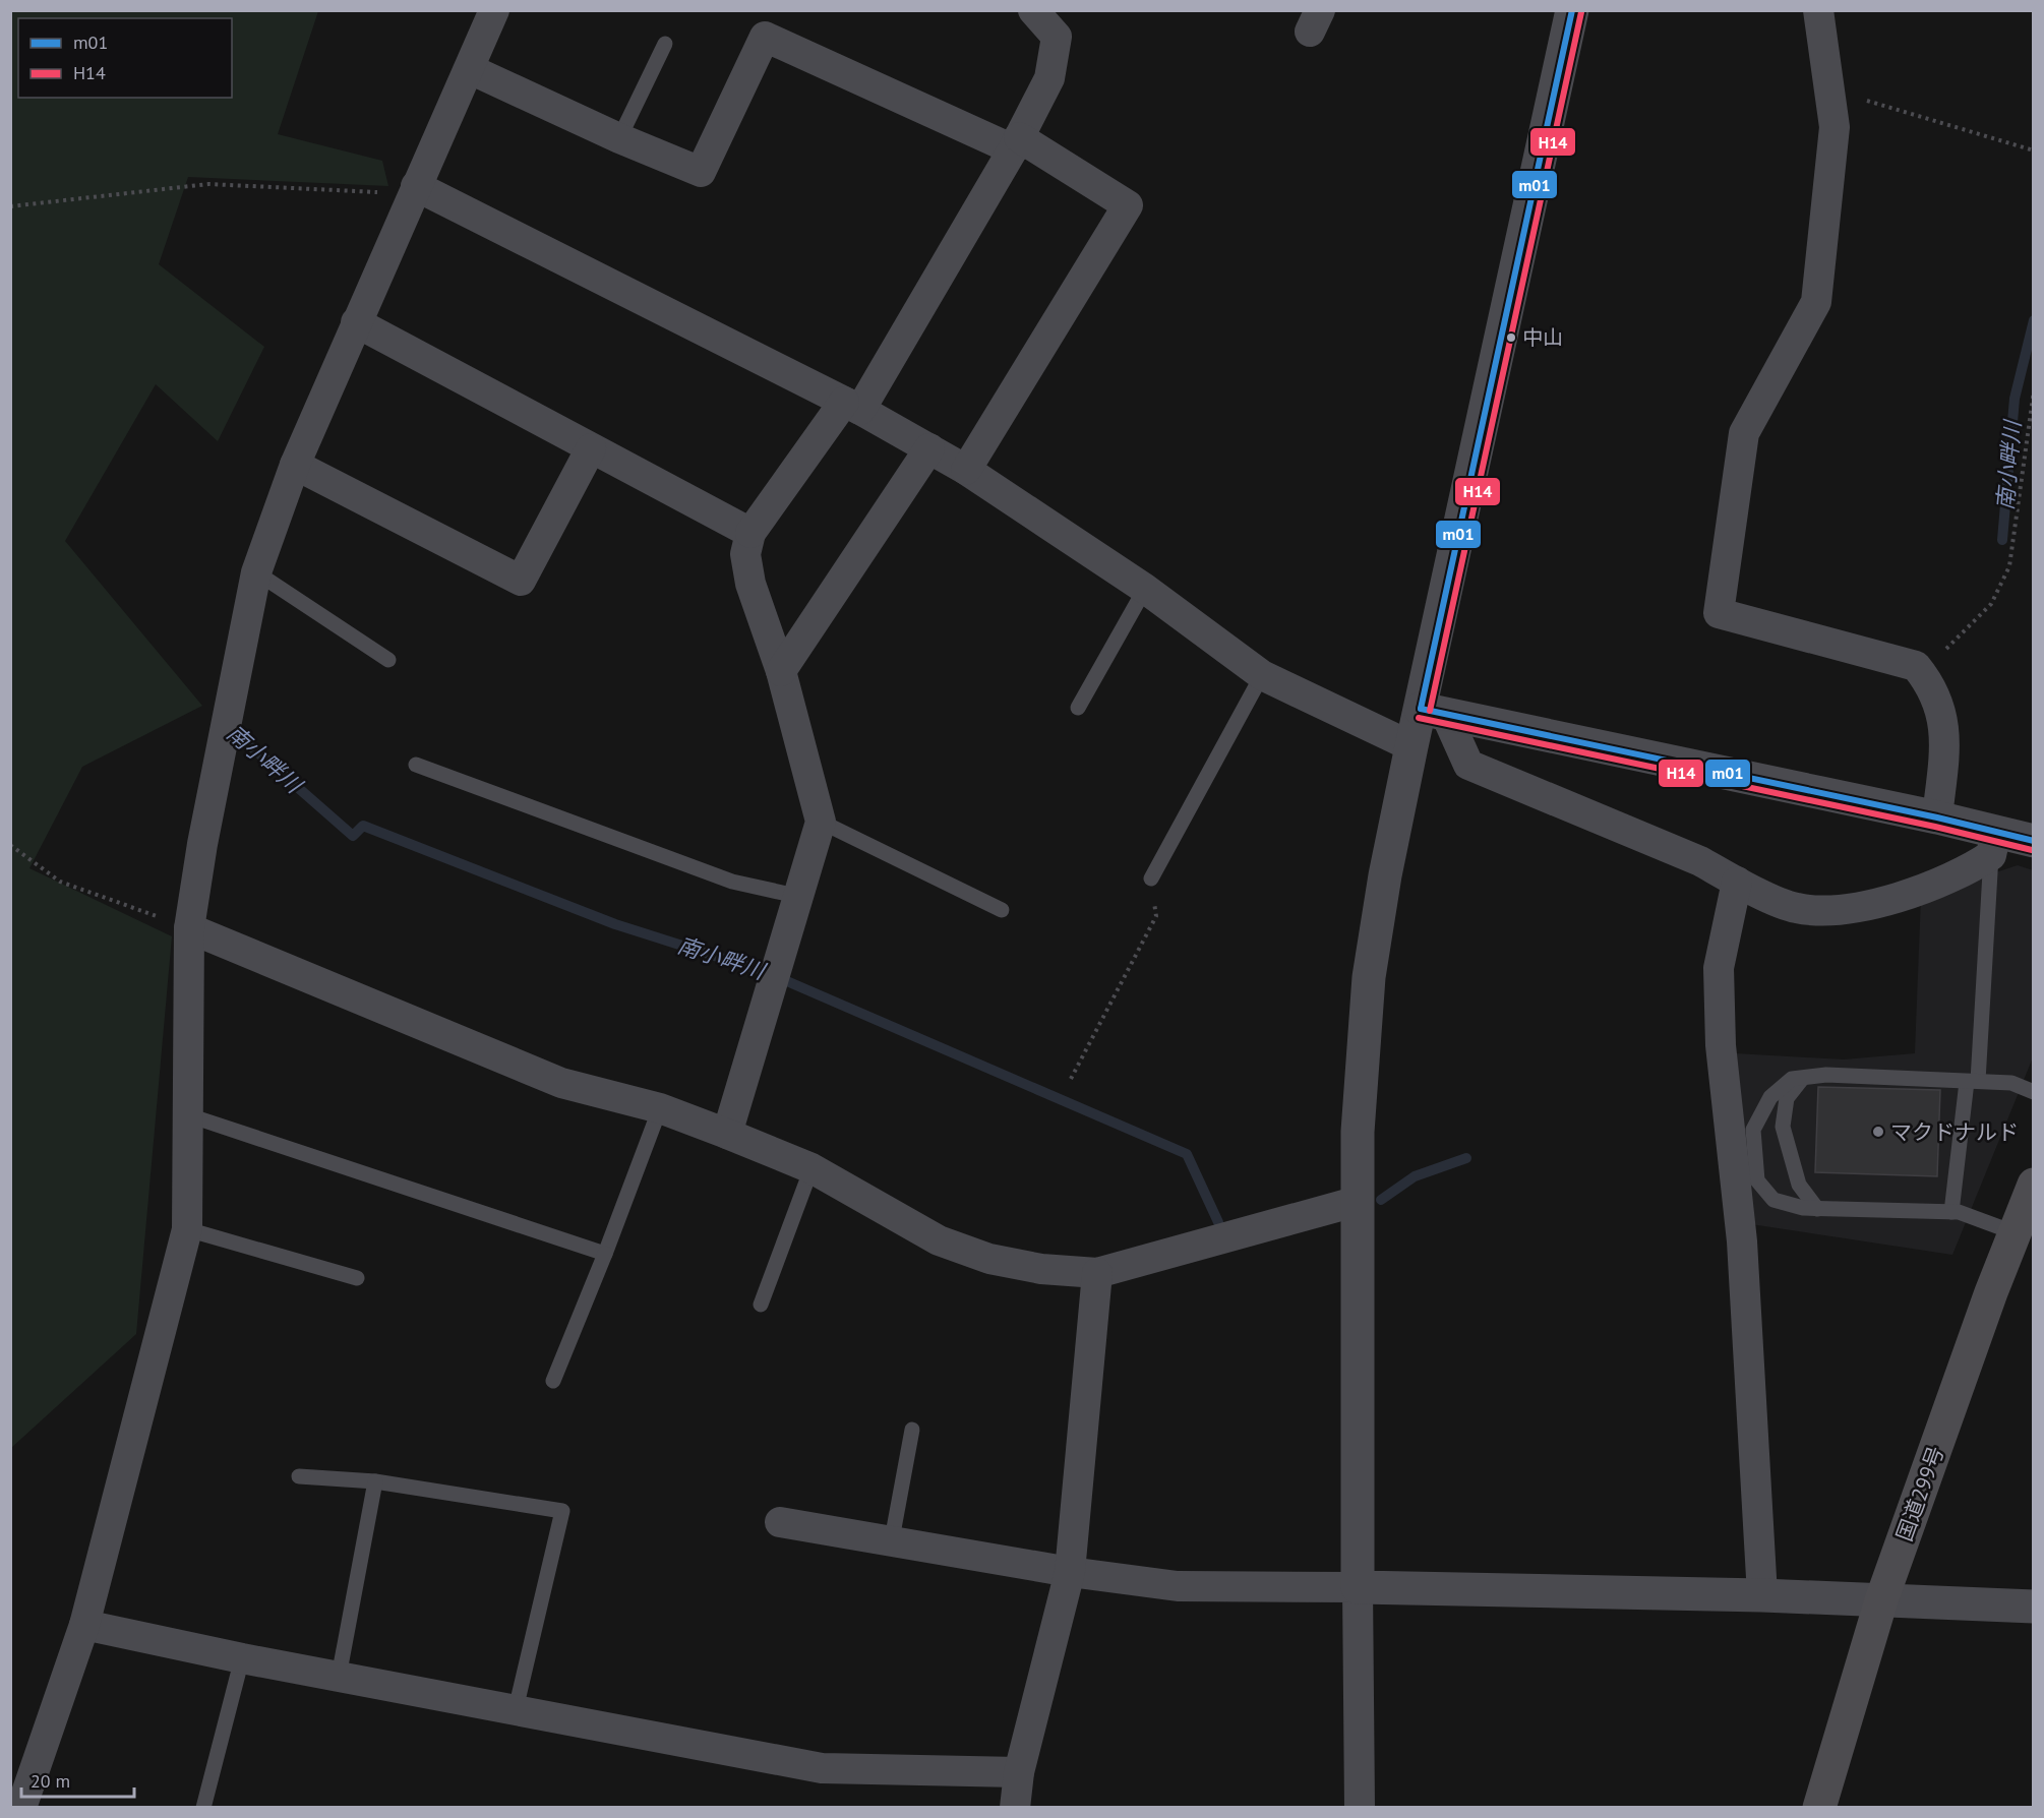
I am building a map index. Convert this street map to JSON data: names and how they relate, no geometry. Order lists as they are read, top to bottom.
{
  "streets": {
    "highway": ["国道299号"]
  },
  "water": ["南小畔川"],
  "places": ["中山", "マクドナルド"],
  "lines": ["transit line m01", "transit line H14"],
  "legend": ["m01", "H14"],
  "scale_bar": "20 m"
}
